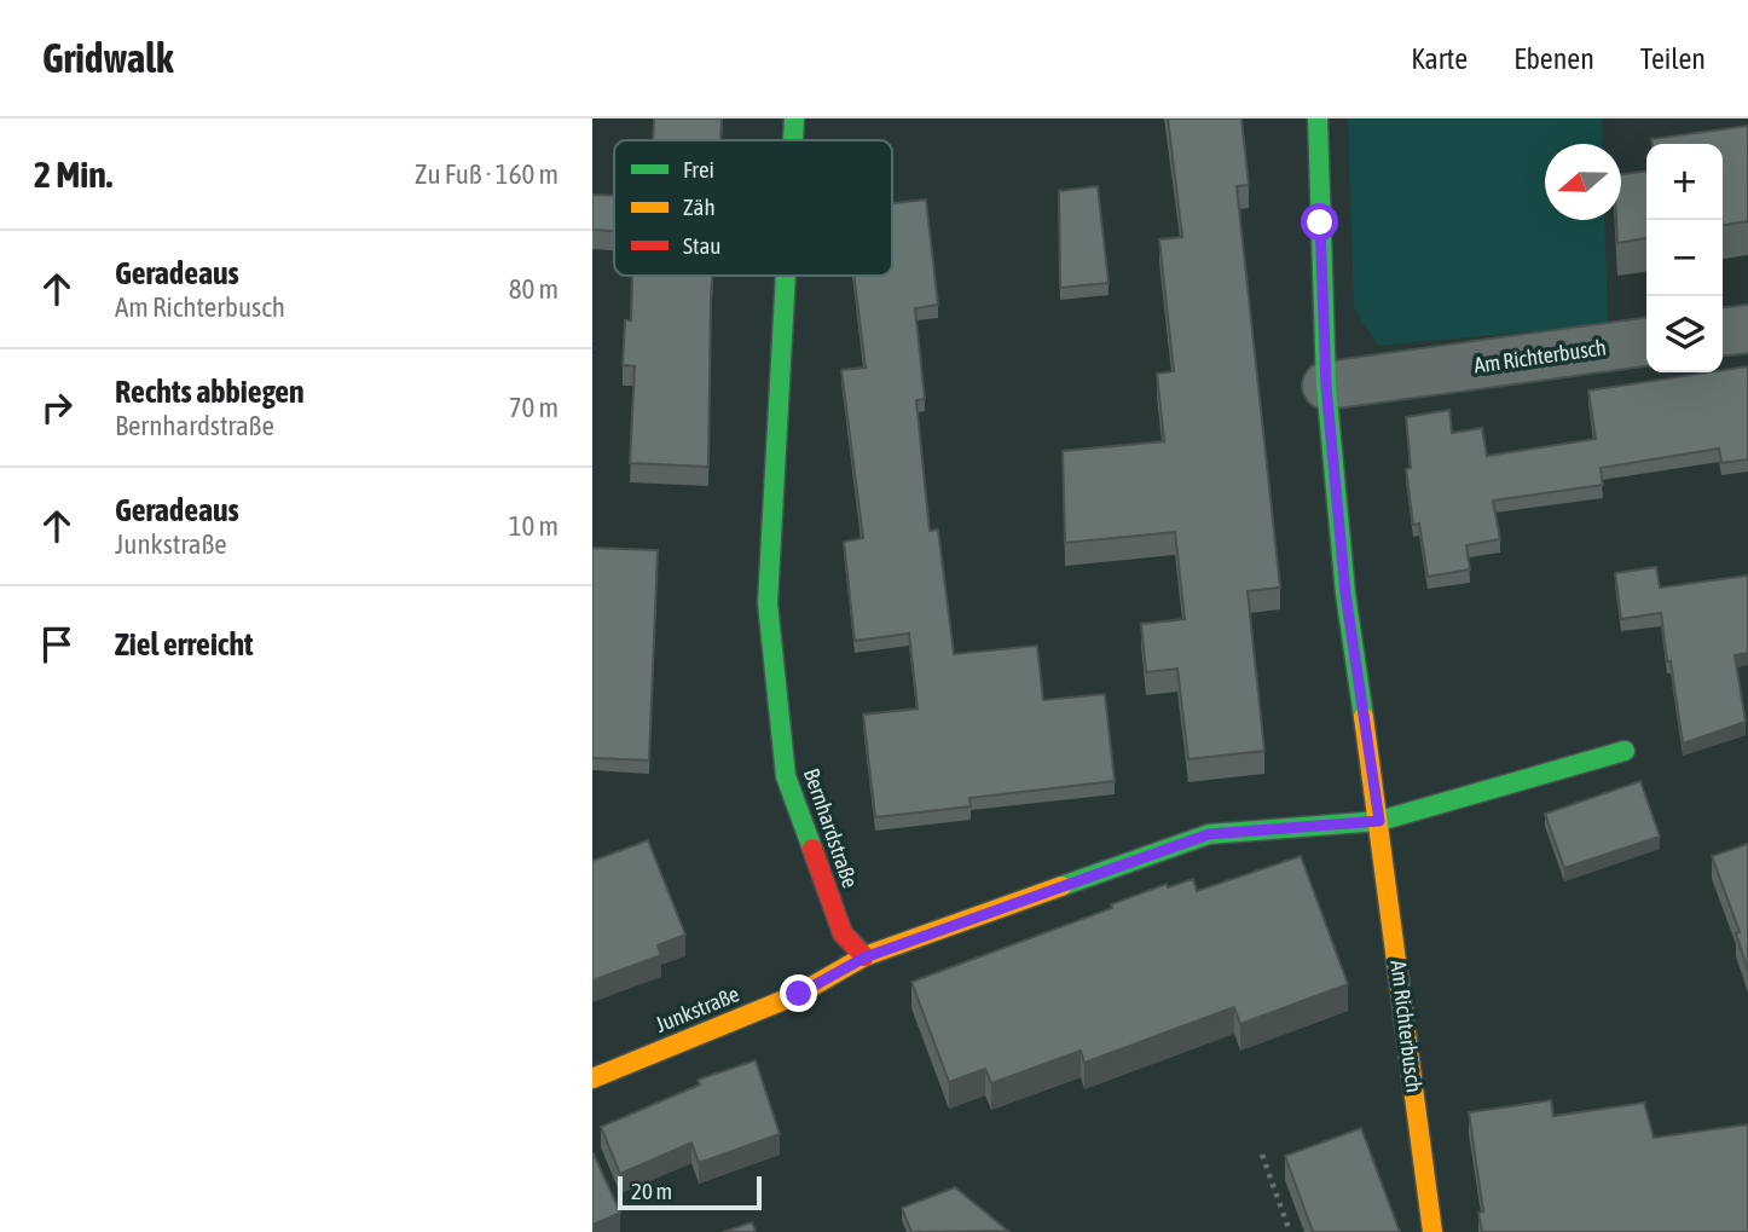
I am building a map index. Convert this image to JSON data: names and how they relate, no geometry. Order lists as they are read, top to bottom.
{
  "streets": {
    "street": ["Am Richterbusch", "Bernhardstraße", "Junkstraße"]
  },
  "crossings": [
    ["Bernhardstraße", "Junkstraße"]
  ],
  "legend": ["Frei", "Zäh", "Stau"],
  "scale_bar": "20 m",
  "north": "left",
  "page": {
    "header": "Gridwalk",
    "nav": ["Karte", "Ebenen", "Teilen"],
    "heading": ["2 Min.", "Zu Fuß · 160 m"],
    "map_buttons": ["+", "−"],
    "list": [
      ["Geradeaus", "Am Richterbusch", "80 m"],
      ["Rechts abbiegen", "Bernhardstraße", "70 m"],
      ["Geradeaus", "Junkstraße", "10 m"],
      "Ziel erreicht"
    ],
    "scale": "20 m"
  }
}
